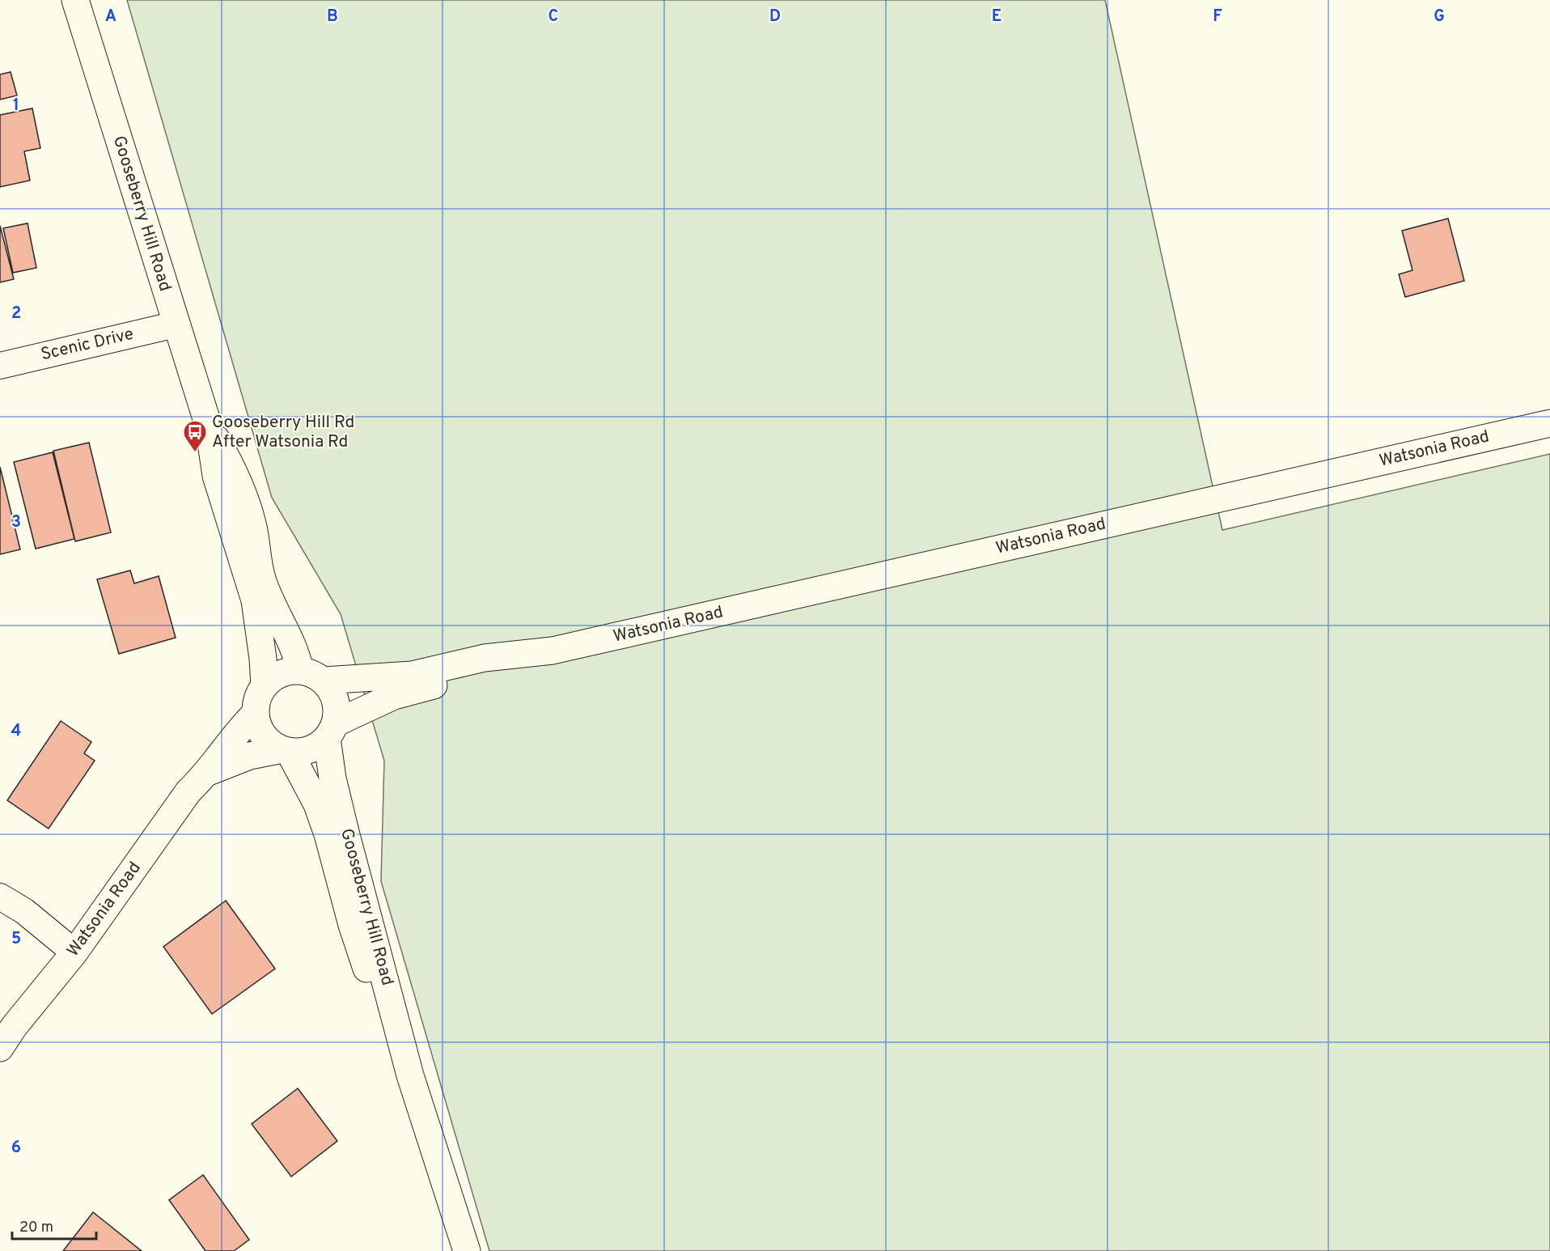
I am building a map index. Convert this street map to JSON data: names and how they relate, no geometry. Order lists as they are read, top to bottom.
{
  "streets": {
    "street": ["Gooseberry Hill Road", "Scenic Drive", "Watsonia Road"]
  },
  "crossings": [
    ["Gooseberry Hill Road", "Scenic Drive"],
    ["Gooseberry Hill Road", "Watsonia Road"]
  ],
  "places": {
    "bus stop": ["Gooseberry Hill Rd After Watsonia Rd"]
  },
  "scale_bar": "20 m",
  "grid": {
    "columns": [
      "A",
      "B",
      "C",
      "D",
      "E",
      "F",
      "G"
    ],
    "rows": [
      "1",
      "2",
      "3",
      "4",
      "5",
      "6"
    ]
  }
}
